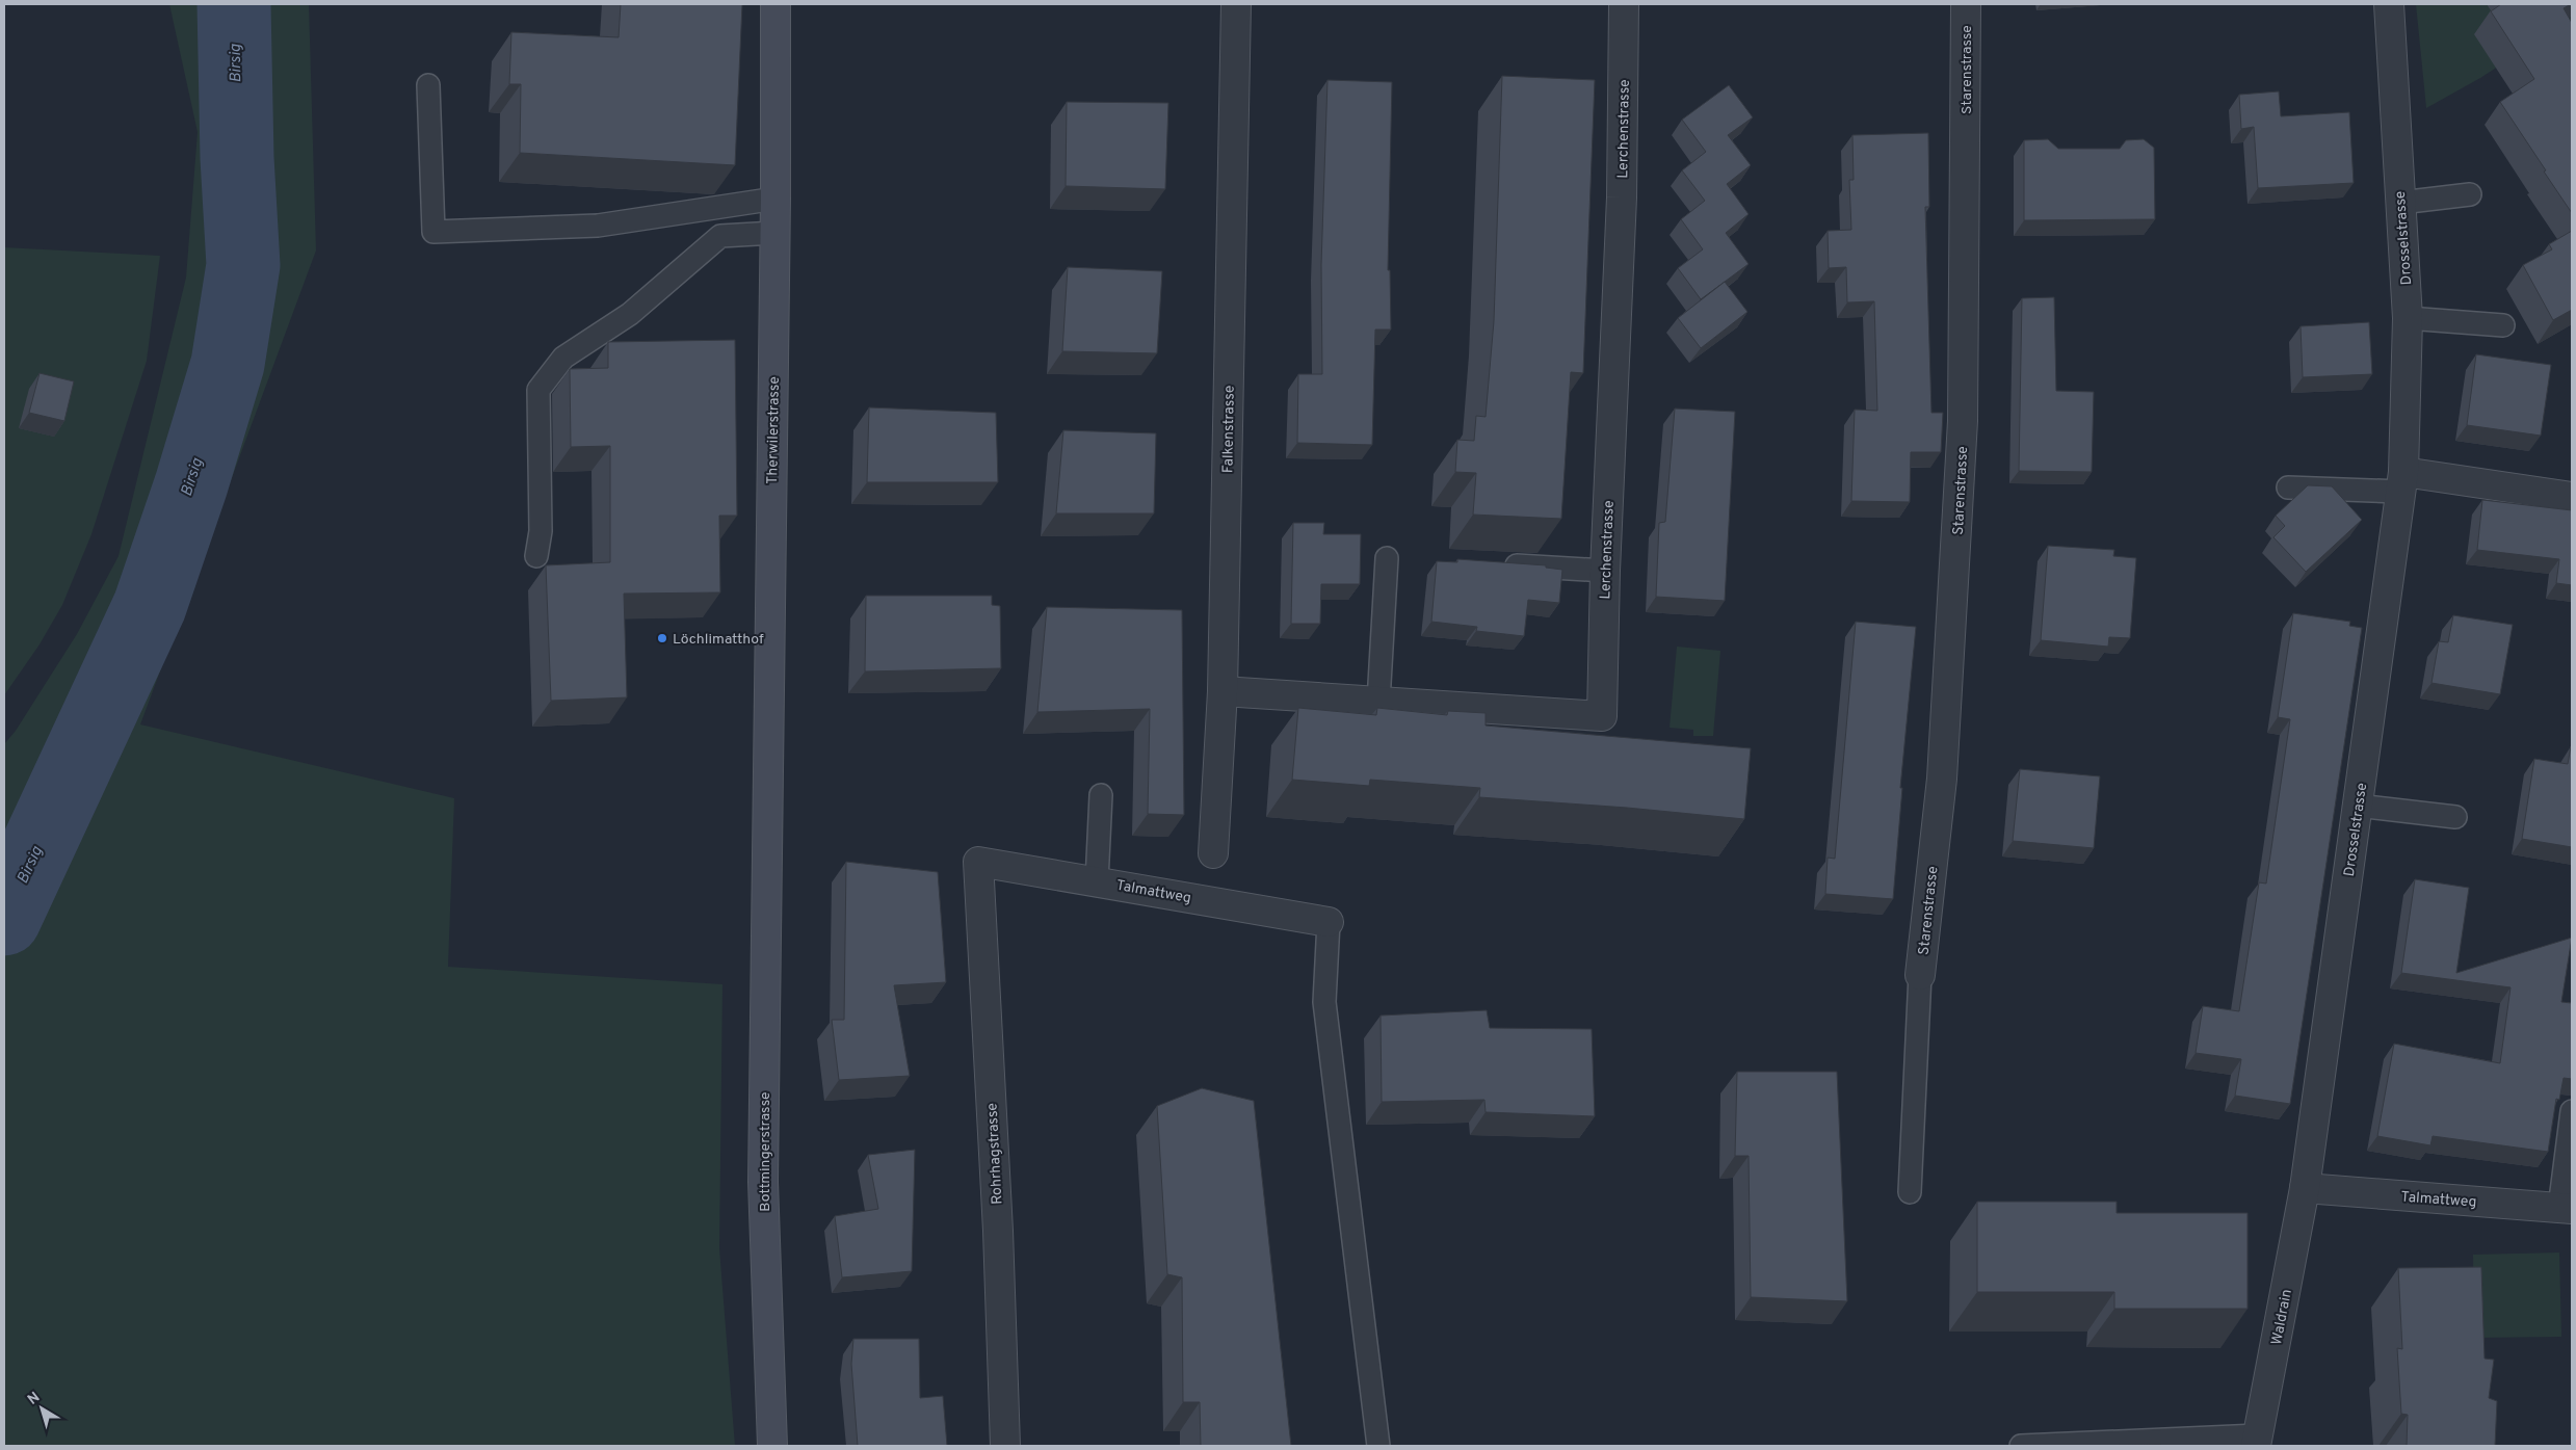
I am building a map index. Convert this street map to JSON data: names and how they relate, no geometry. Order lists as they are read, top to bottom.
{
  "streets": {
    "main road": ["Therwilerstrasse", "Bottmingerstrasse"],
    "street": [
      "Starenstrasse",
      "Lerchenstrasse",
      "Drosselstrasse",
      "Falkenstrasse",
      "Talmattweg",
      "Rohrhagstrasse",
      "Waldrain"
    ]
  },
  "crossings": [
    ["Lerchenstrasse", "Falkenstrasse"],
    ["Drosselstrasse", "Talmattweg"],
    ["Drosselstrasse", "Waldrain"],
    ["Therwilerstrasse", "Bottmingerstrasse"],
    ["Talmattweg", "Rohrhagstrasse"],
    ["Talmattweg", "Waldrain"]
  ],
  "water": ["Birsig"],
  "places": ["Löchlimatthof"],
  "north": "top left"
}
